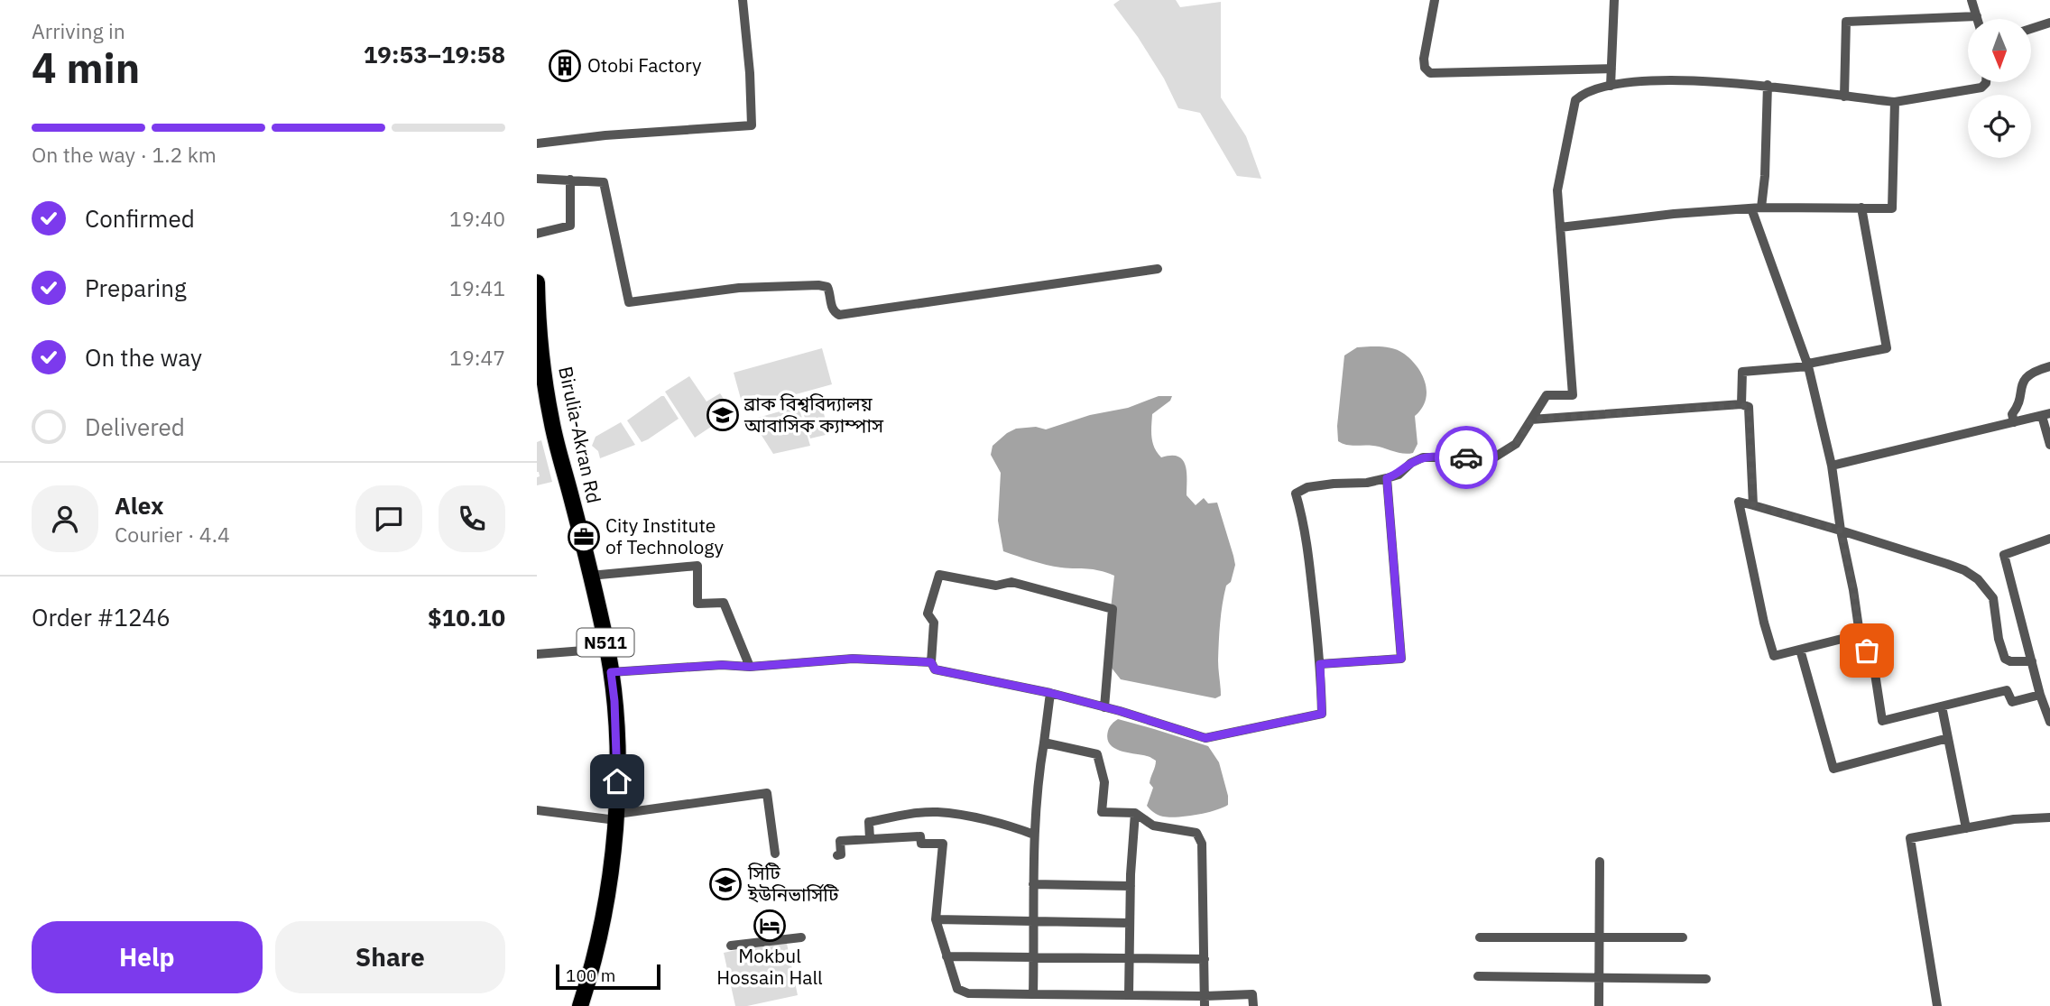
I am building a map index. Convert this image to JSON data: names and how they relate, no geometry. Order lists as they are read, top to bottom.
{
  "streets": {
    "highway": ["Birulia-Akran Rd", "N511"]
  },
  "places": {
    "building": ["Otobi Factory"],
    "school or university": ["ব্রাক বিশ্ববিদ্যালয় আবাসিক ক্যাম্পাস", "সিটি ইউনিভার্সিটি"],
    "office": ["City Institute of Technology"],
    "hotel": ["Mokbul Hossain Hall"]
  },
  "scale_bar": "100 m",
  "north": "bottom",
  "page": {
    "heading": ["4 min", "Arriving in", "19:53–19:58"],
    "panel": [
      "Alex",
      "Courier · 4.4",
      "Order #1246",
      "$10.10"
    ],
    "bar": "On the way · 1.2 km",
    "list": [
      ["Confirmed", "19:40"],
      ["Preparing", "19:41"],
      ["On the way", "19:47"],
      "Delivered"
    ],
    "buttons": ["Help", "Share"],
    "scale": "100 m"
  }
}
